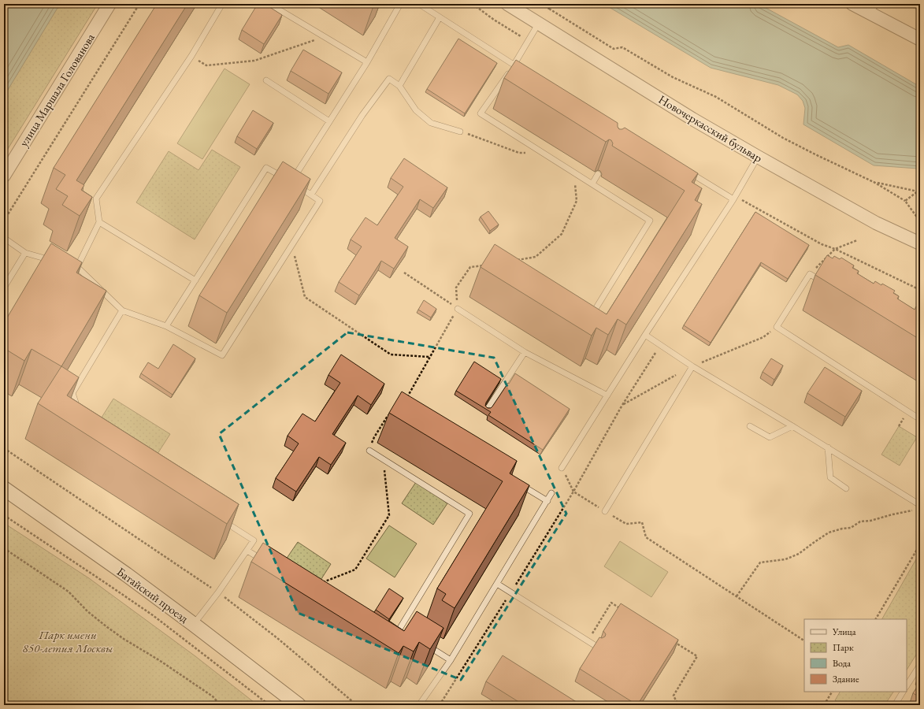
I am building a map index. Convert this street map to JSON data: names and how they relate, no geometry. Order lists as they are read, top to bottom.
{
  "streets": {
    "main road": ["Батайский проезд"],
    "street": ["улица Маршала Голованова", "Новочеркасский бульвар"]
  },
  "parks": ["Парк имени 850-летия Москвы"],
  "legend": [
    "Улица",
    "Парк",
    "Вода",
    "Здание"
  ]
}
